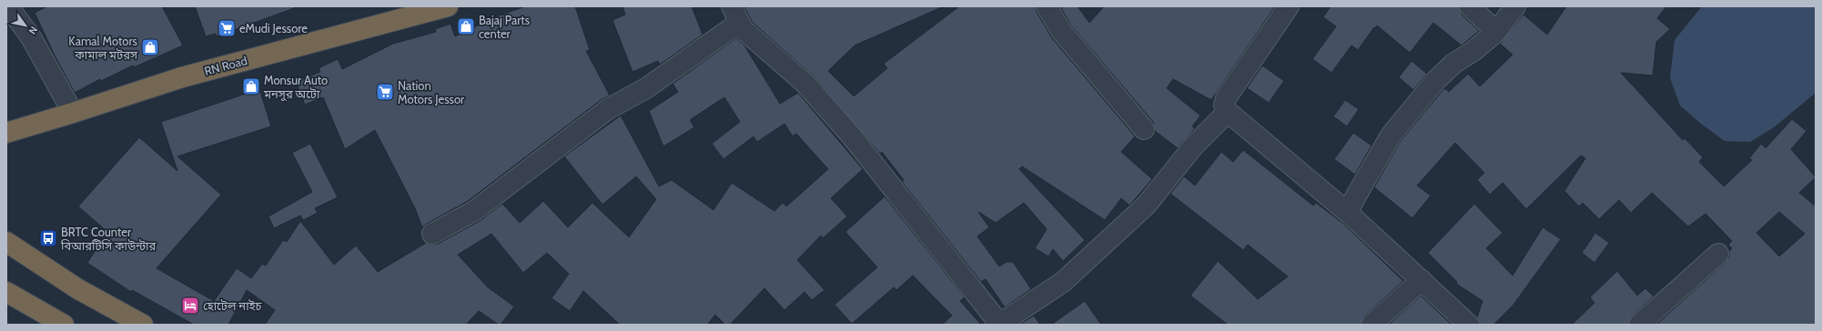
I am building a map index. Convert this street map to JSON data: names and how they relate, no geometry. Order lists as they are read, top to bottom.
{
  "streets": {
    "highway": ["RN Road"]
  },
  "places": {
    "shop": ["Bajaj Parts center", "Kamal Motors কামাল মটরস", "Monsur Auto মনসুর অটো"],
    "supermarket": ["eMudi Jessore", "Nation Motors Jessor"],
    "bus stop": ["BRTC Counter বিআরটিসি কাউন্টার"],
    "hotel": ["হোটেল নাইচ"]
  },
  "north": "bottom right"
}
